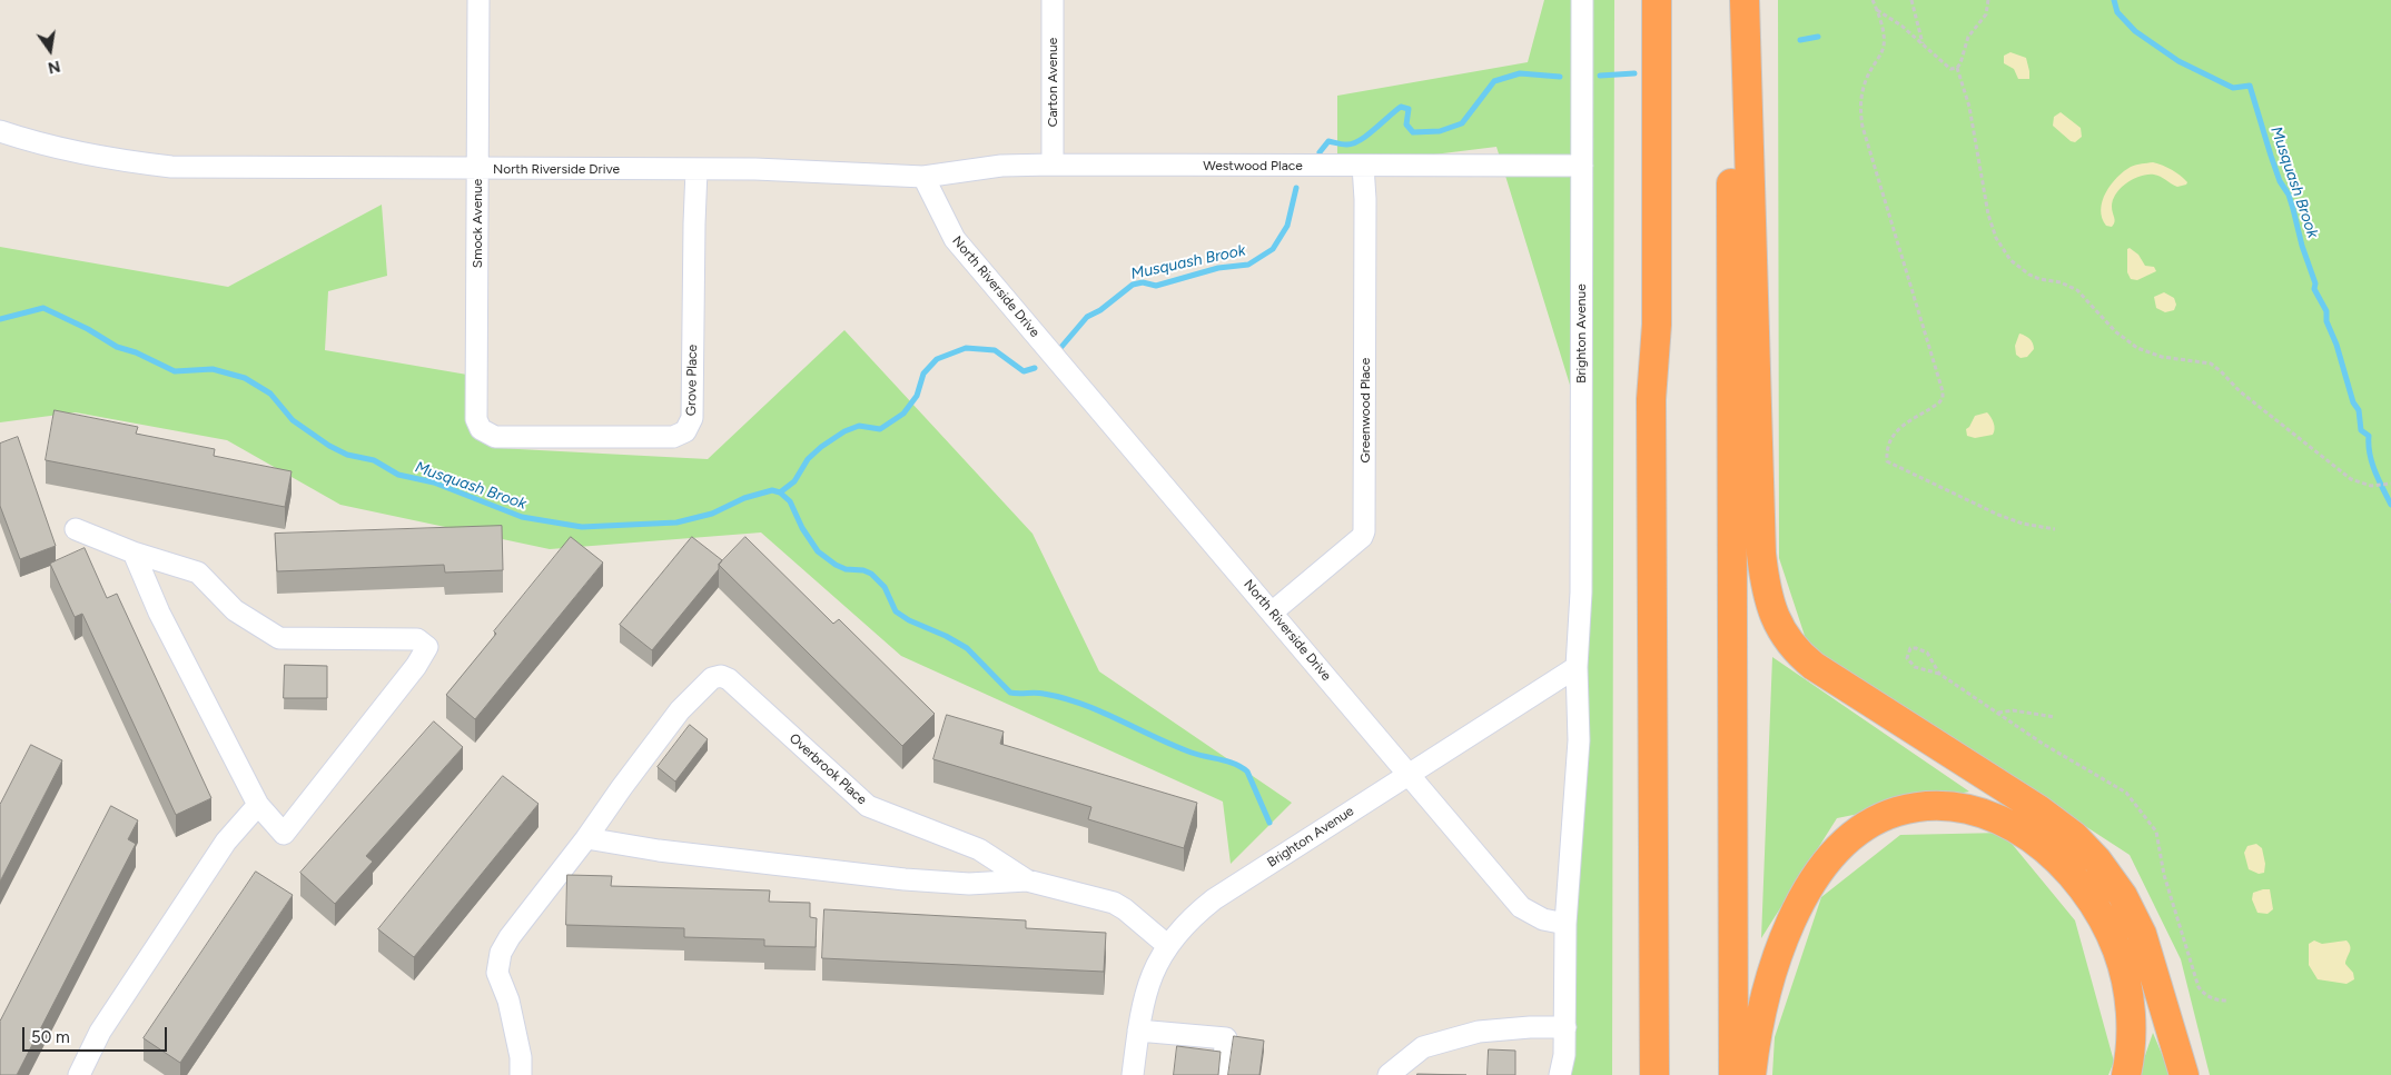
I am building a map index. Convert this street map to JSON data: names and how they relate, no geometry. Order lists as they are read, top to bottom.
{
  "streets": {
    "street": [
      "Carton Avenue",
      "Westwood Place",
      "North Riverside Drive",
      "Smock Avenue",
      "Brighton Avenue",
      "Grove Place",
      "Greenwood Place",
      "Overbrook Place"
    ]
  },
  "crossings": [
    ["Carton Avenue", "Westwood Place"],
    ["Westwood Place", "North Riverside Drive"],
    ["Westwood Place", "Brighton Avenue"],
    ["Westwood Place", "Greenwood Place"],
    ["North Riverside Drive", "Smock Avenue"],
    ["North Riverside Drive", "Brighton Avenue"],
    ["North Riverside Drive", "Grove Place"],
    ["North Riverside Drive", "Greenwood Place"],
    ["Smock Avenue", "Grove Place"],
    ["Brighton Avenue", "Overbrook Place"]
  ],
  "water": ["Musquash Brook"],
  "scale_bar": "50 m",
  "north": "bottom"
}
